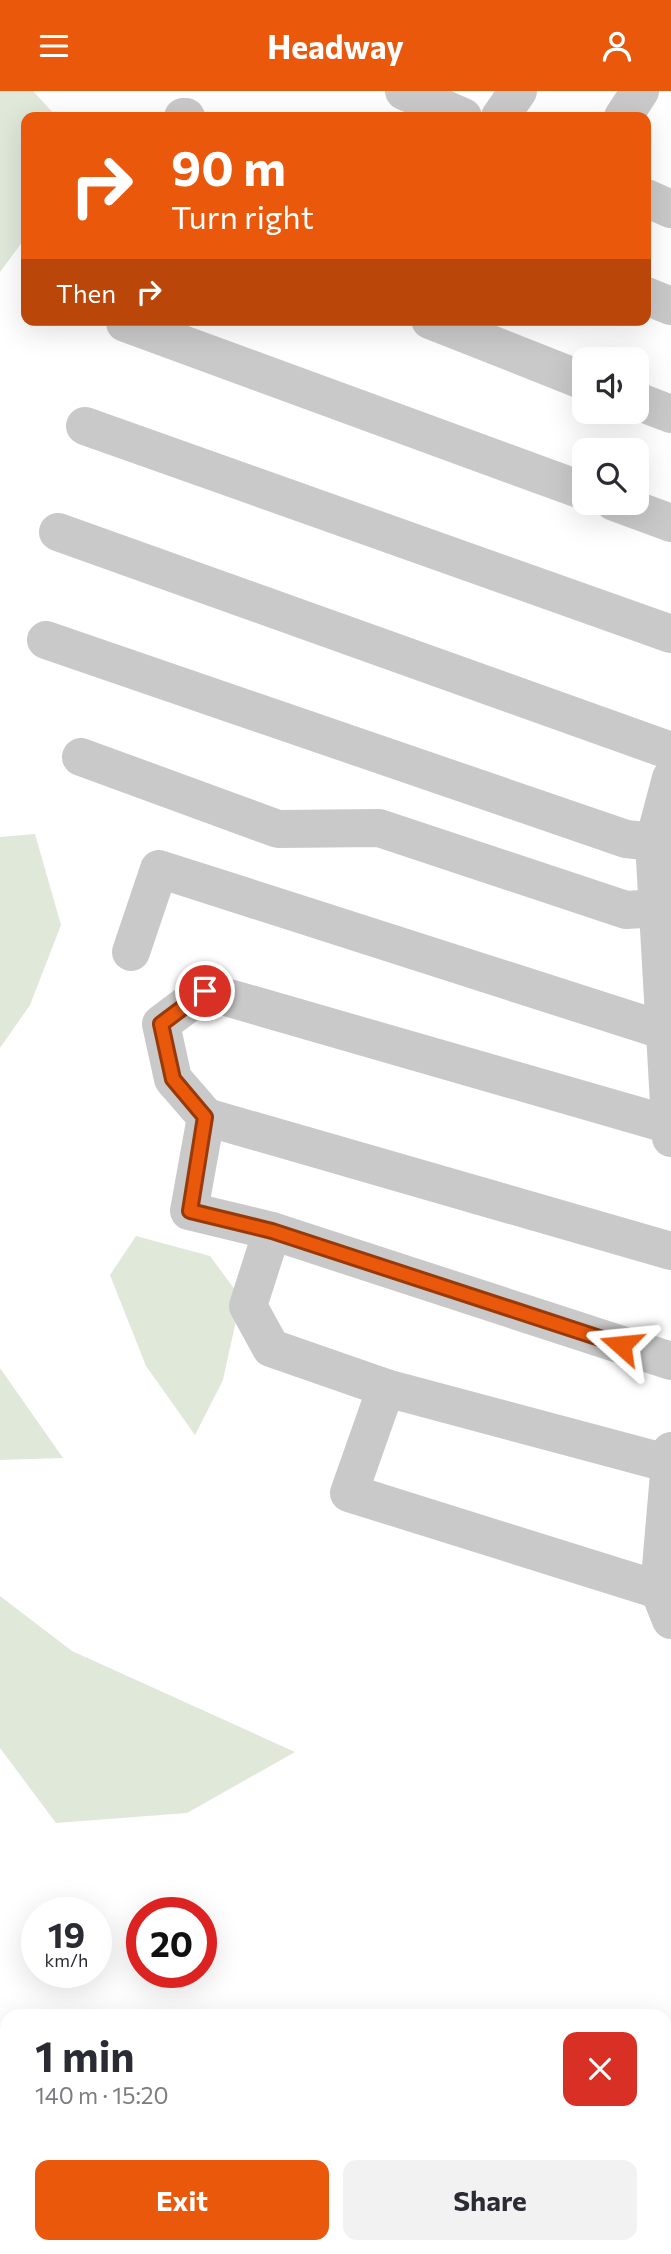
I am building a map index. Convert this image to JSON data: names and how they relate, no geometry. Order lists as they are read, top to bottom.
{
  "page": {
    "header": "Headway",
    "turn": ["90 m", "Turn right"],
    "then": "Then",
    "speed": "19 km/h",
    "limit": "20",
    "heading": ["1 min", "140 m · 15:20"],
    "buttons": ["Exit", "Share"]
  }
}
